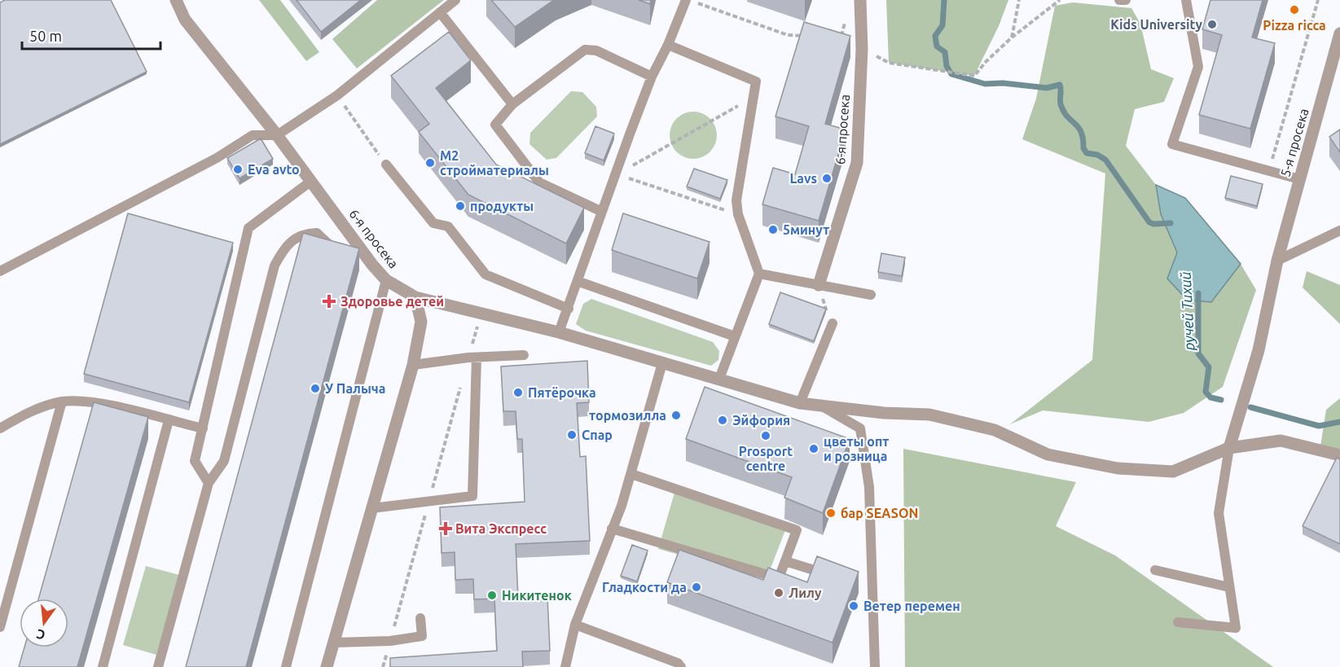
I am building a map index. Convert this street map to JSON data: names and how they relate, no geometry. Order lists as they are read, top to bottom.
{
  "streets": {
    "street": ["6-я просека", "5-я просека"]
  },
  "crossings": [
    ["6-я просека", "5-я просека"]
  ],
  "water": ["ручей Тихий"],
  "places": {
    "other": [
      "Pizza ricca",
      "Kids University",
      "М2 стройматериалы",
      "Eva avto",
      "Lavs",
      "продукты",
      "5минут",
      "У Палыча",
      "Пятёрочка",
      "тормозилла",
      "Эйфория",
      "Спар",
      "Prosport centre",
      "цветы опт и розница",
      "бар SEASON",
      "Гладкости да",
      "Лилу",
      "Никитенок",
      "Ветер перемен"
    ],
    "health": ["Здоровье детей", "Вита Экспресс"]
  },
  "scale_bar": "50 m",
  "north": "bottom"
}
